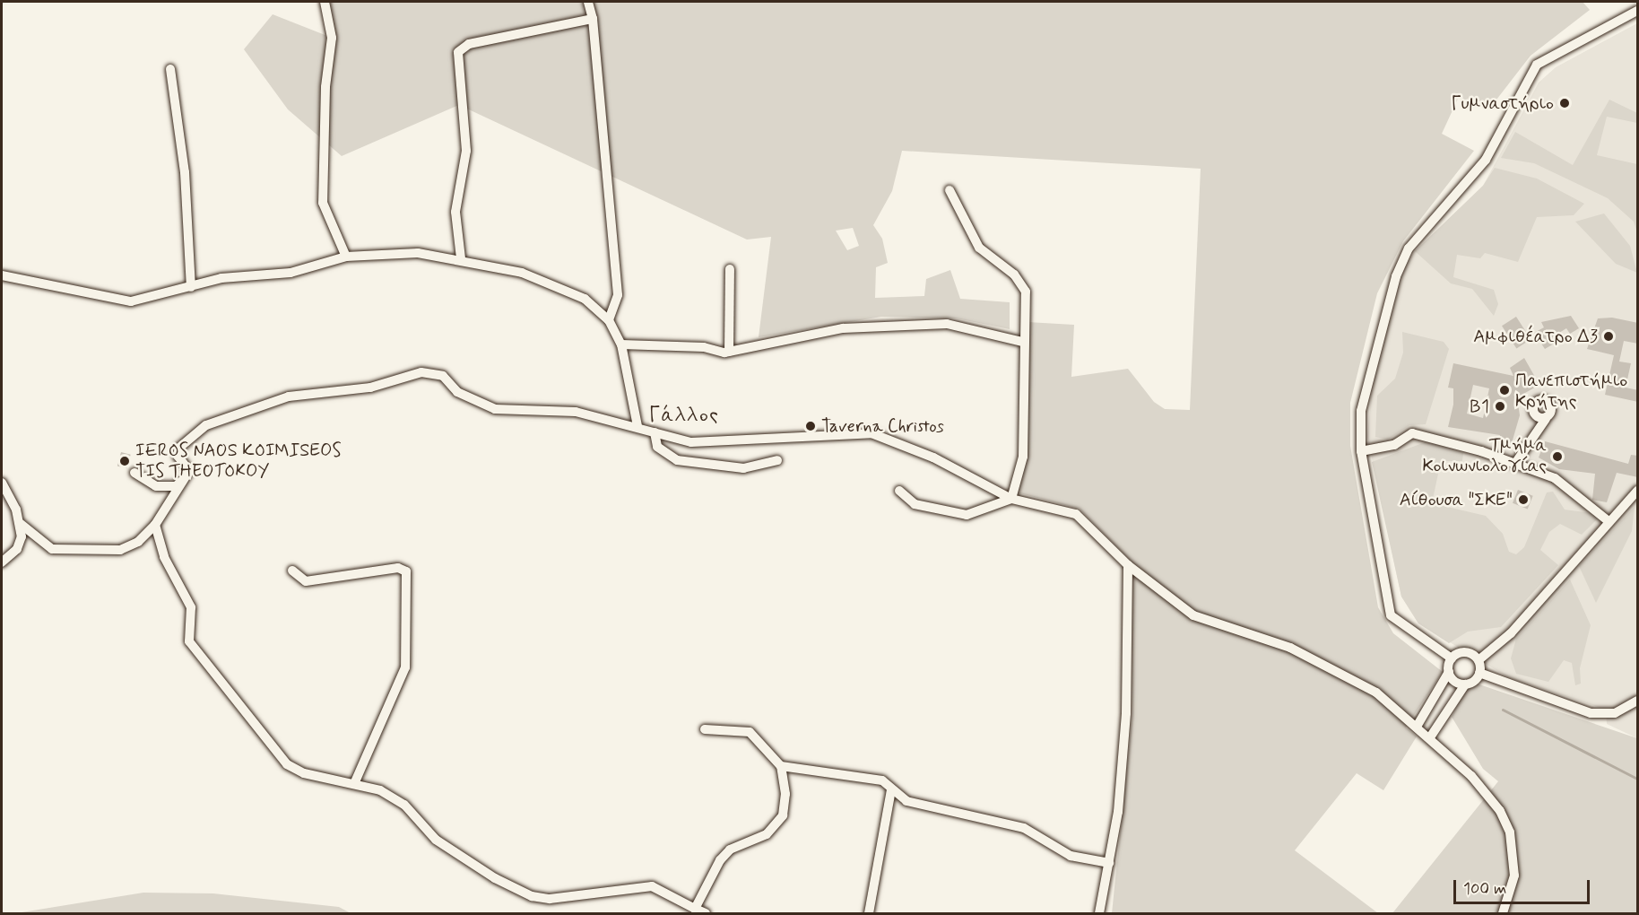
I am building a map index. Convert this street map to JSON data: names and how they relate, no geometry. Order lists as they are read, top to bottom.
{
  "districts": ["Γάλλος"],
  "places": [
    "Γυμναστήριο",
    "Αμφιθέατρο Δ3",
    "Πανεπιστήμιο Κρήτης",
    "Β1",
    "Taverna Christos",
    "Τμήμα Κοινωνιολογίας",
    "IEROS NAOS KOIMISEOS TIS THEOTOKOY",
    "Αίθουσα \"ΣΚΕ\""
  ],
  "scale_bar": "100 m"
}
